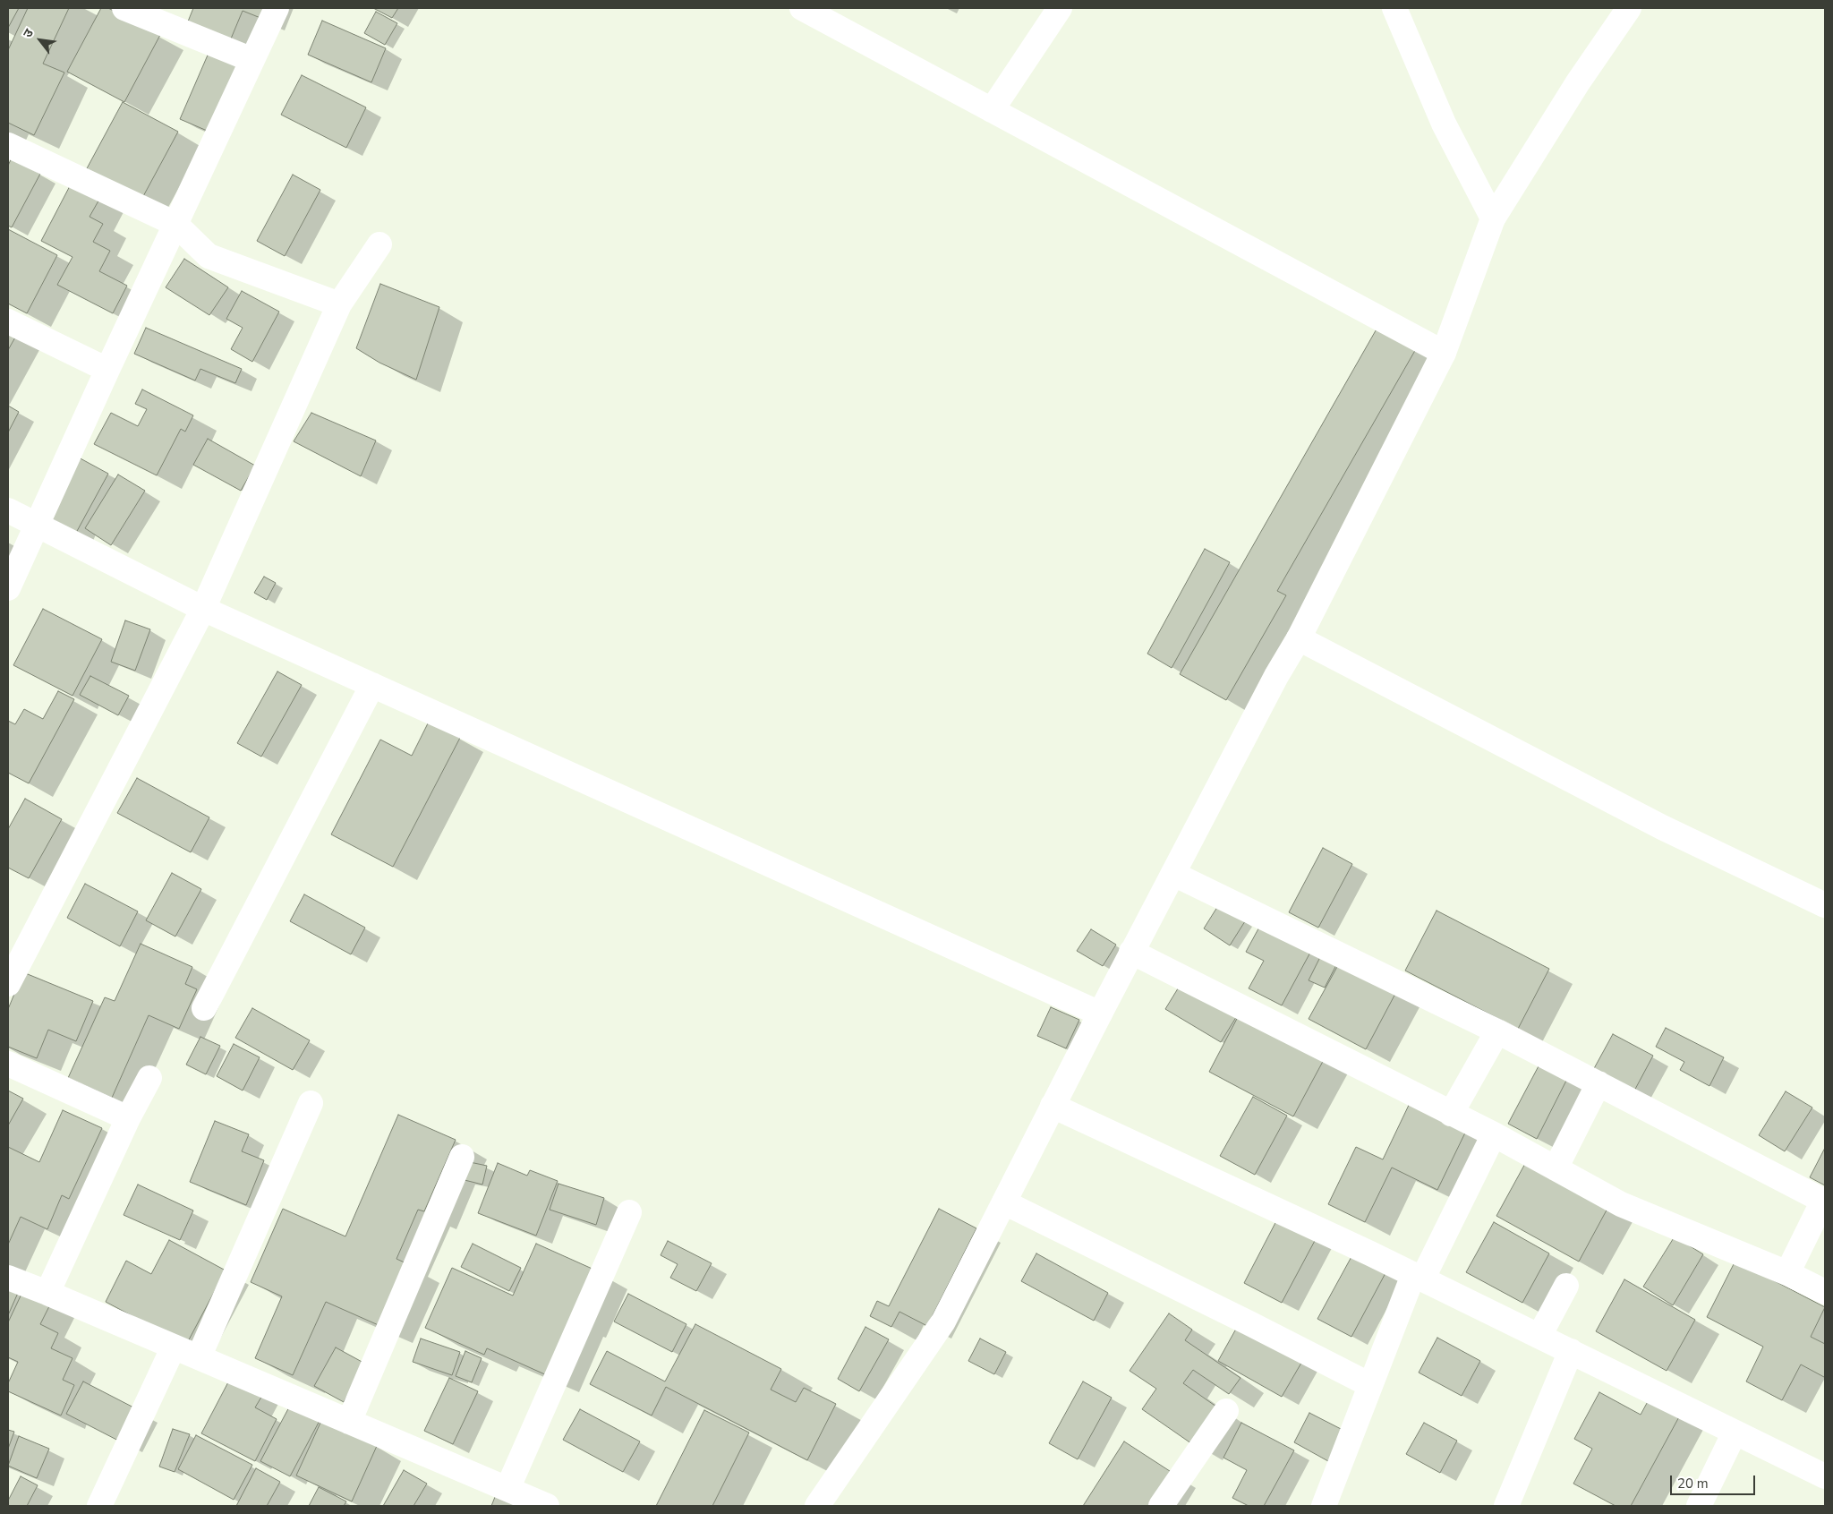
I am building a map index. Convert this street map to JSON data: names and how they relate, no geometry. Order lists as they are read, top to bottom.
{
  "scale_bar": "20 m",
  "north": "top left"
}
